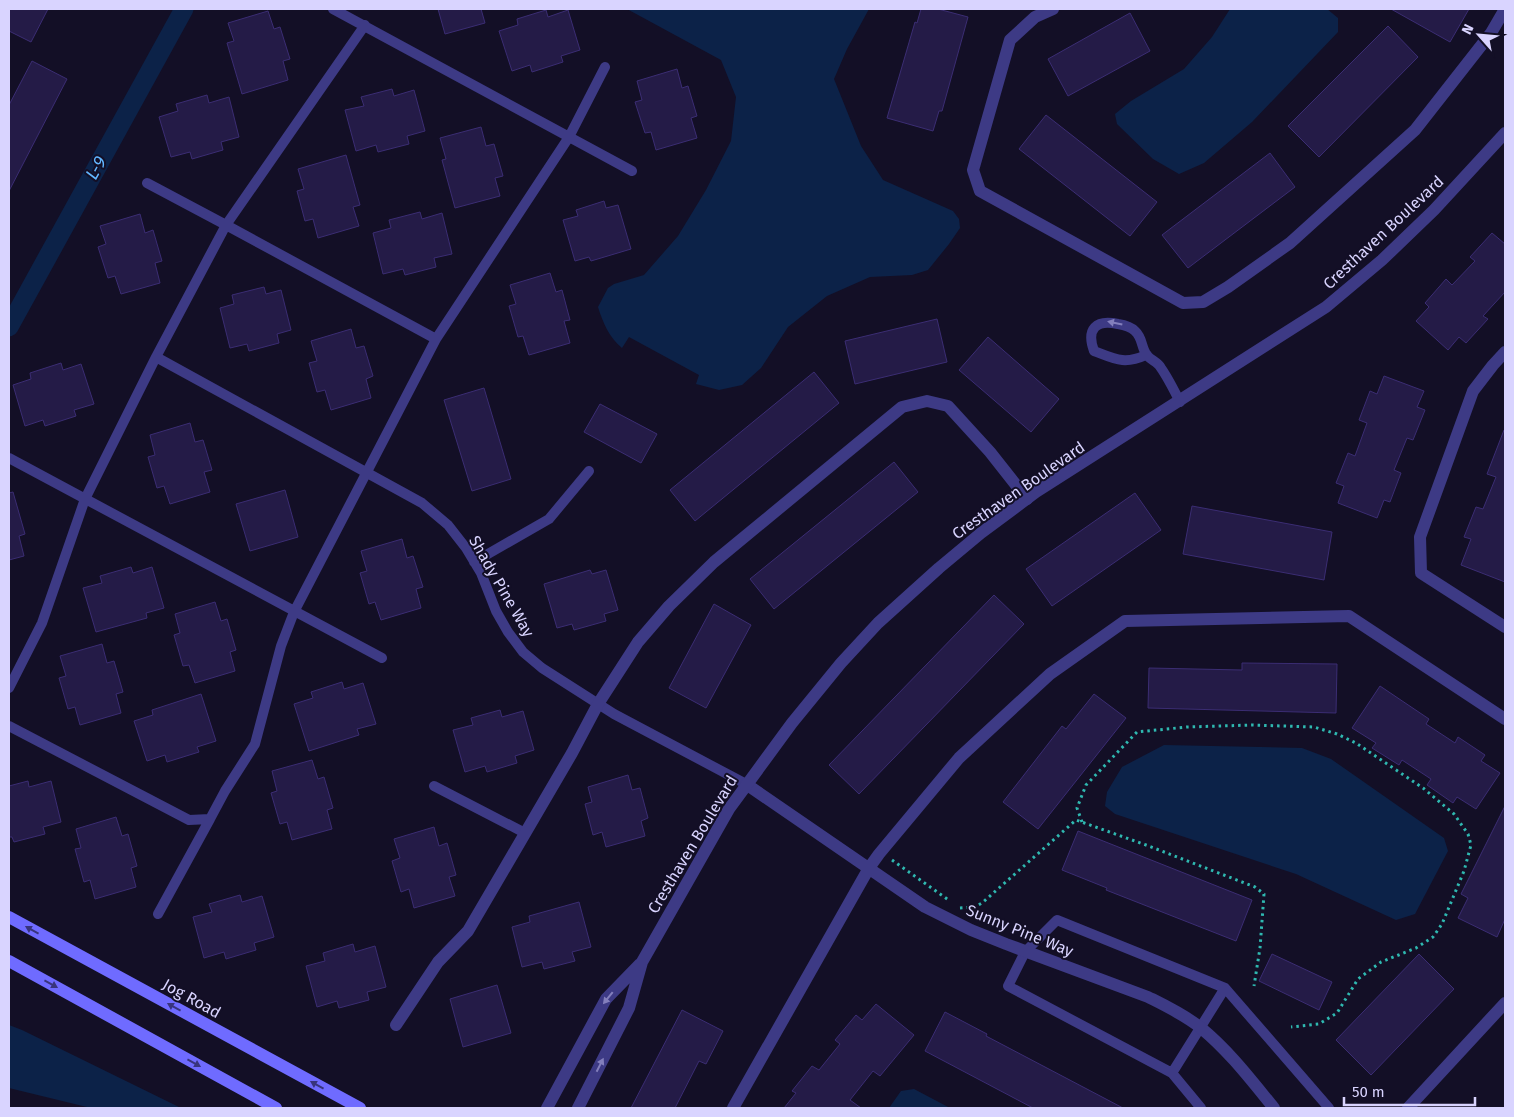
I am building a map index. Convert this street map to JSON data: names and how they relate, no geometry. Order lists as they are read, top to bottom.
{
  "streets": {
    "main road": ["Jog Road"],
    "street": ["Cresthaven Boulevard", "Sunny Pine Way"],
    "lane": ["Shady Pine Way"]
  },
  "crossings": [
    ["Cresthaven Boulevard", "Shady Pine Way"],
    ["Cresthaven Boulevard", "Sunny Pine Way"],
    ["Shady Pine Way", "Sunny Pine Way"]
  ],
  "water": ["L-9"],
  "scale_bar": "50 m",
  "north": "top left"
}
